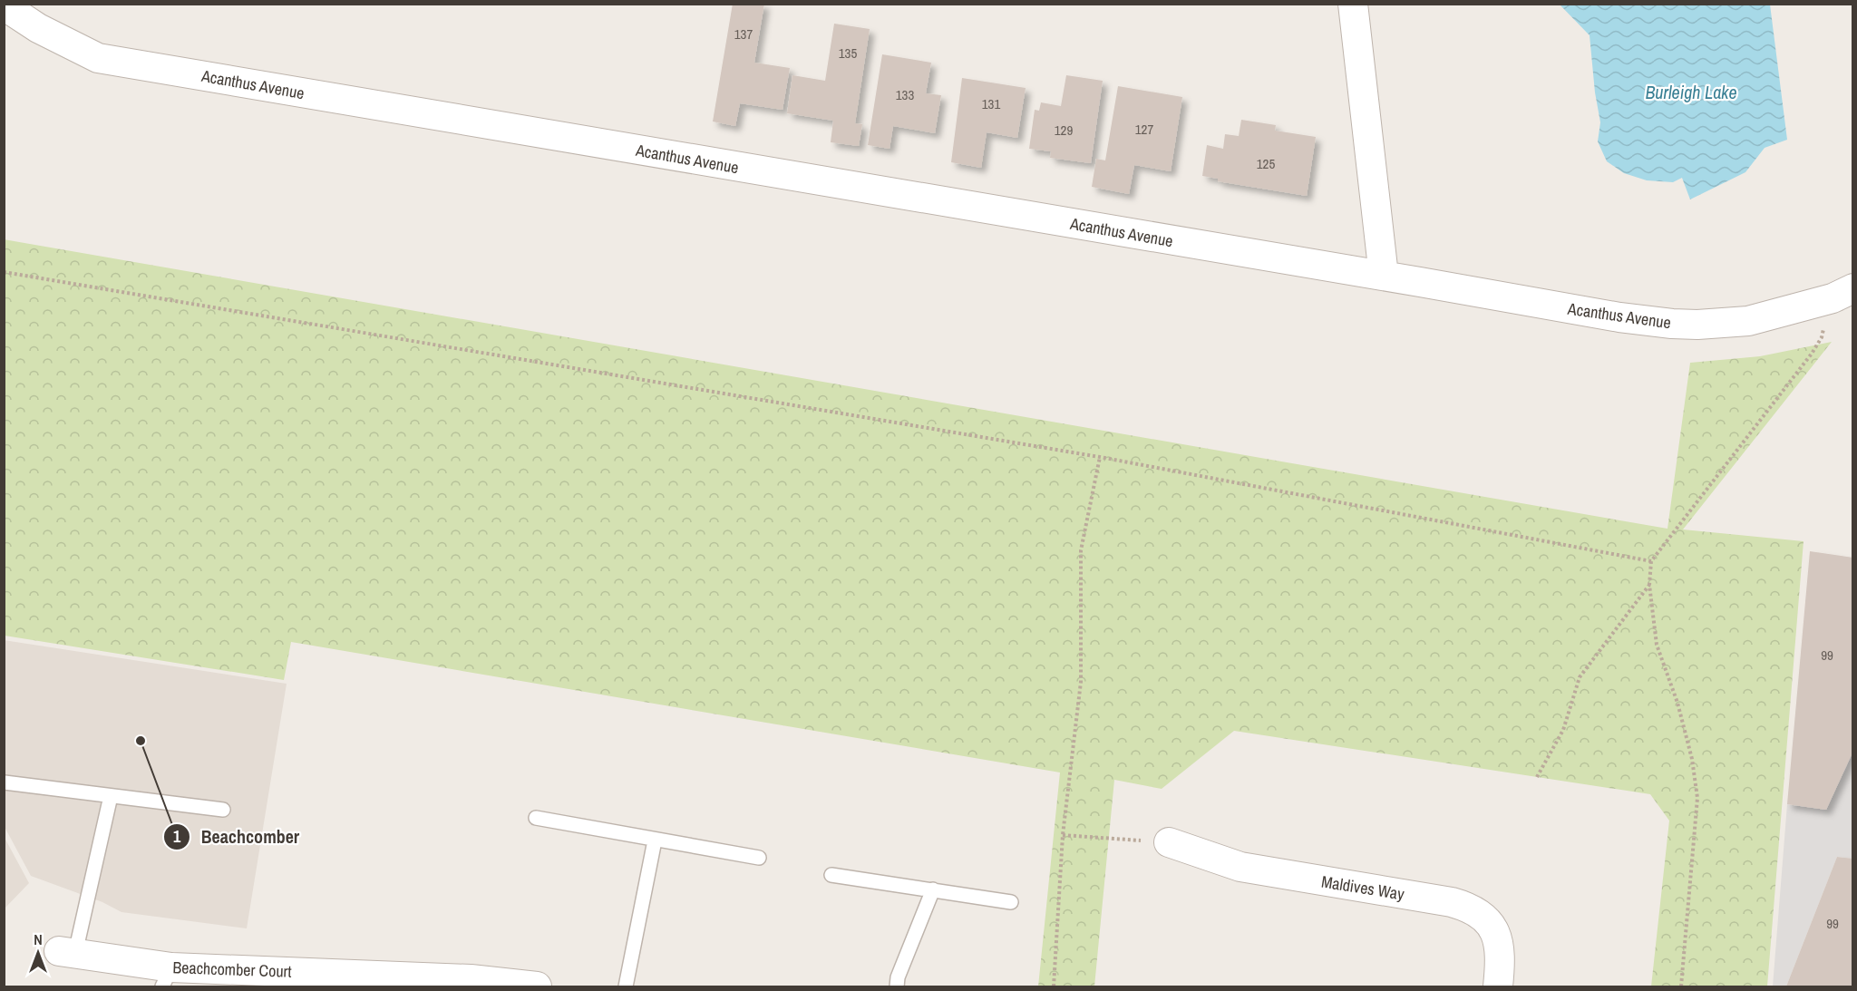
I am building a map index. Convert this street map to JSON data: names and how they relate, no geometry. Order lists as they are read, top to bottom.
{
  "streets": {
    "street": ["Acanthus Avenue", "Maldives Way", "Beachcomber Court"]
  },
  "water": ["Burleigh Lake"],
  "places": ["Beachcomber"],
  "house_numbers": [
    "137",
    "135",
    "133",
    "131",
    "127",
    "129",
    "125",
    "99",
    "99"
  ],
  "north": "top"
}
